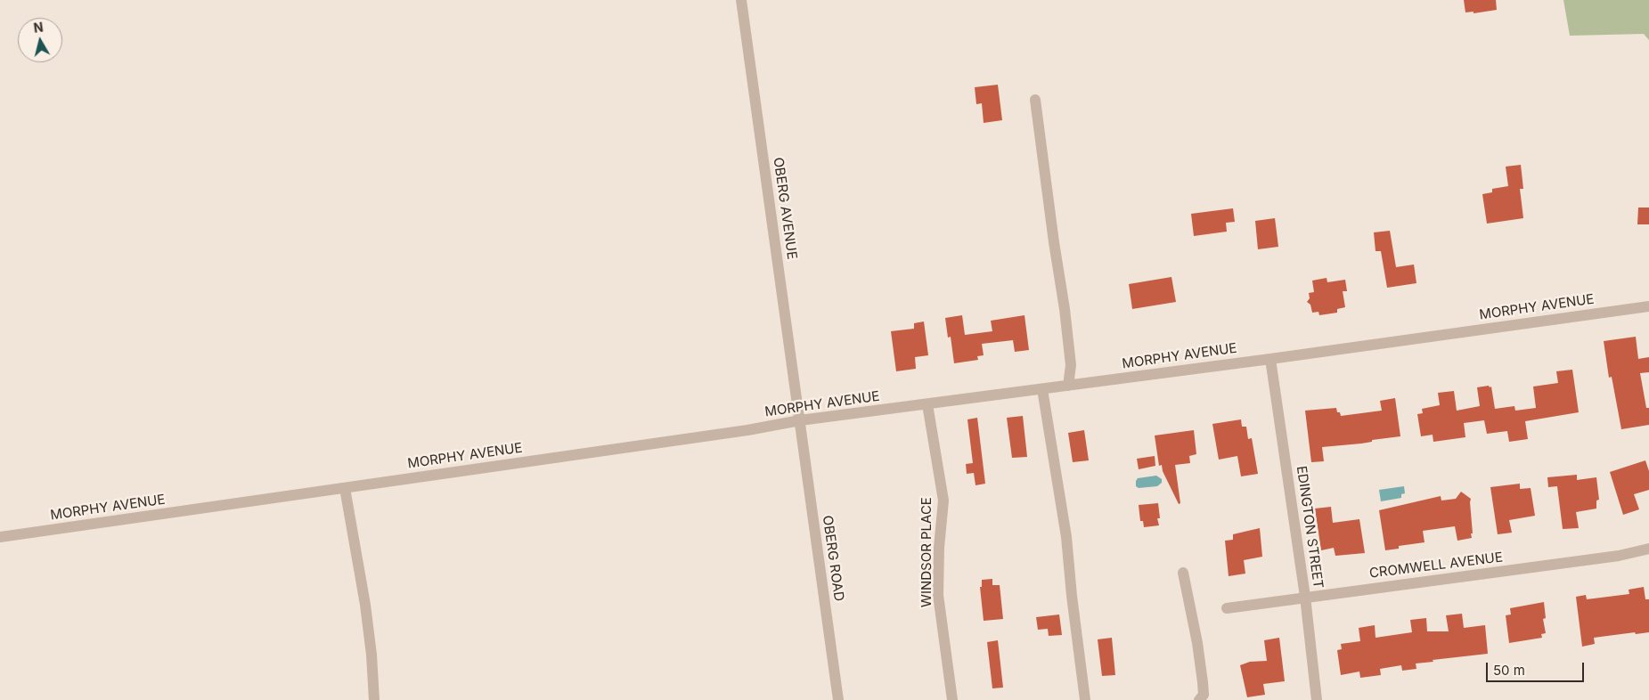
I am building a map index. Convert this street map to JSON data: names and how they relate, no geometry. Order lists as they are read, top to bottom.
{
  "streets": {
    "street": [
      "OBERG AVENUE",
      "MORPHY AVENUE",
      "EDINGTON STREET",
      "WINDSOR PLACE",
      "OBERG ROAD",
      "CROMWELL AVENUE"
    ]
  },
  "crossings": [
    ["OBERG AVENUE", "MORPHY AVENUE"],
    ["OBERG AVENUE", "OBERG ROAD"],
    ["MORPHY AVENUE", "EDINGTON STREET"],
    ["MORPHY AVENUE", "WINDSOR PLACE"],
    ["MORPHY AVENUE", "OBERG ROAD"],
    ["EDINGTON STREET", "CROMWELL AVENUE"]
  ],
  "scale_bar": "50 m",
  "north": "top"
}
